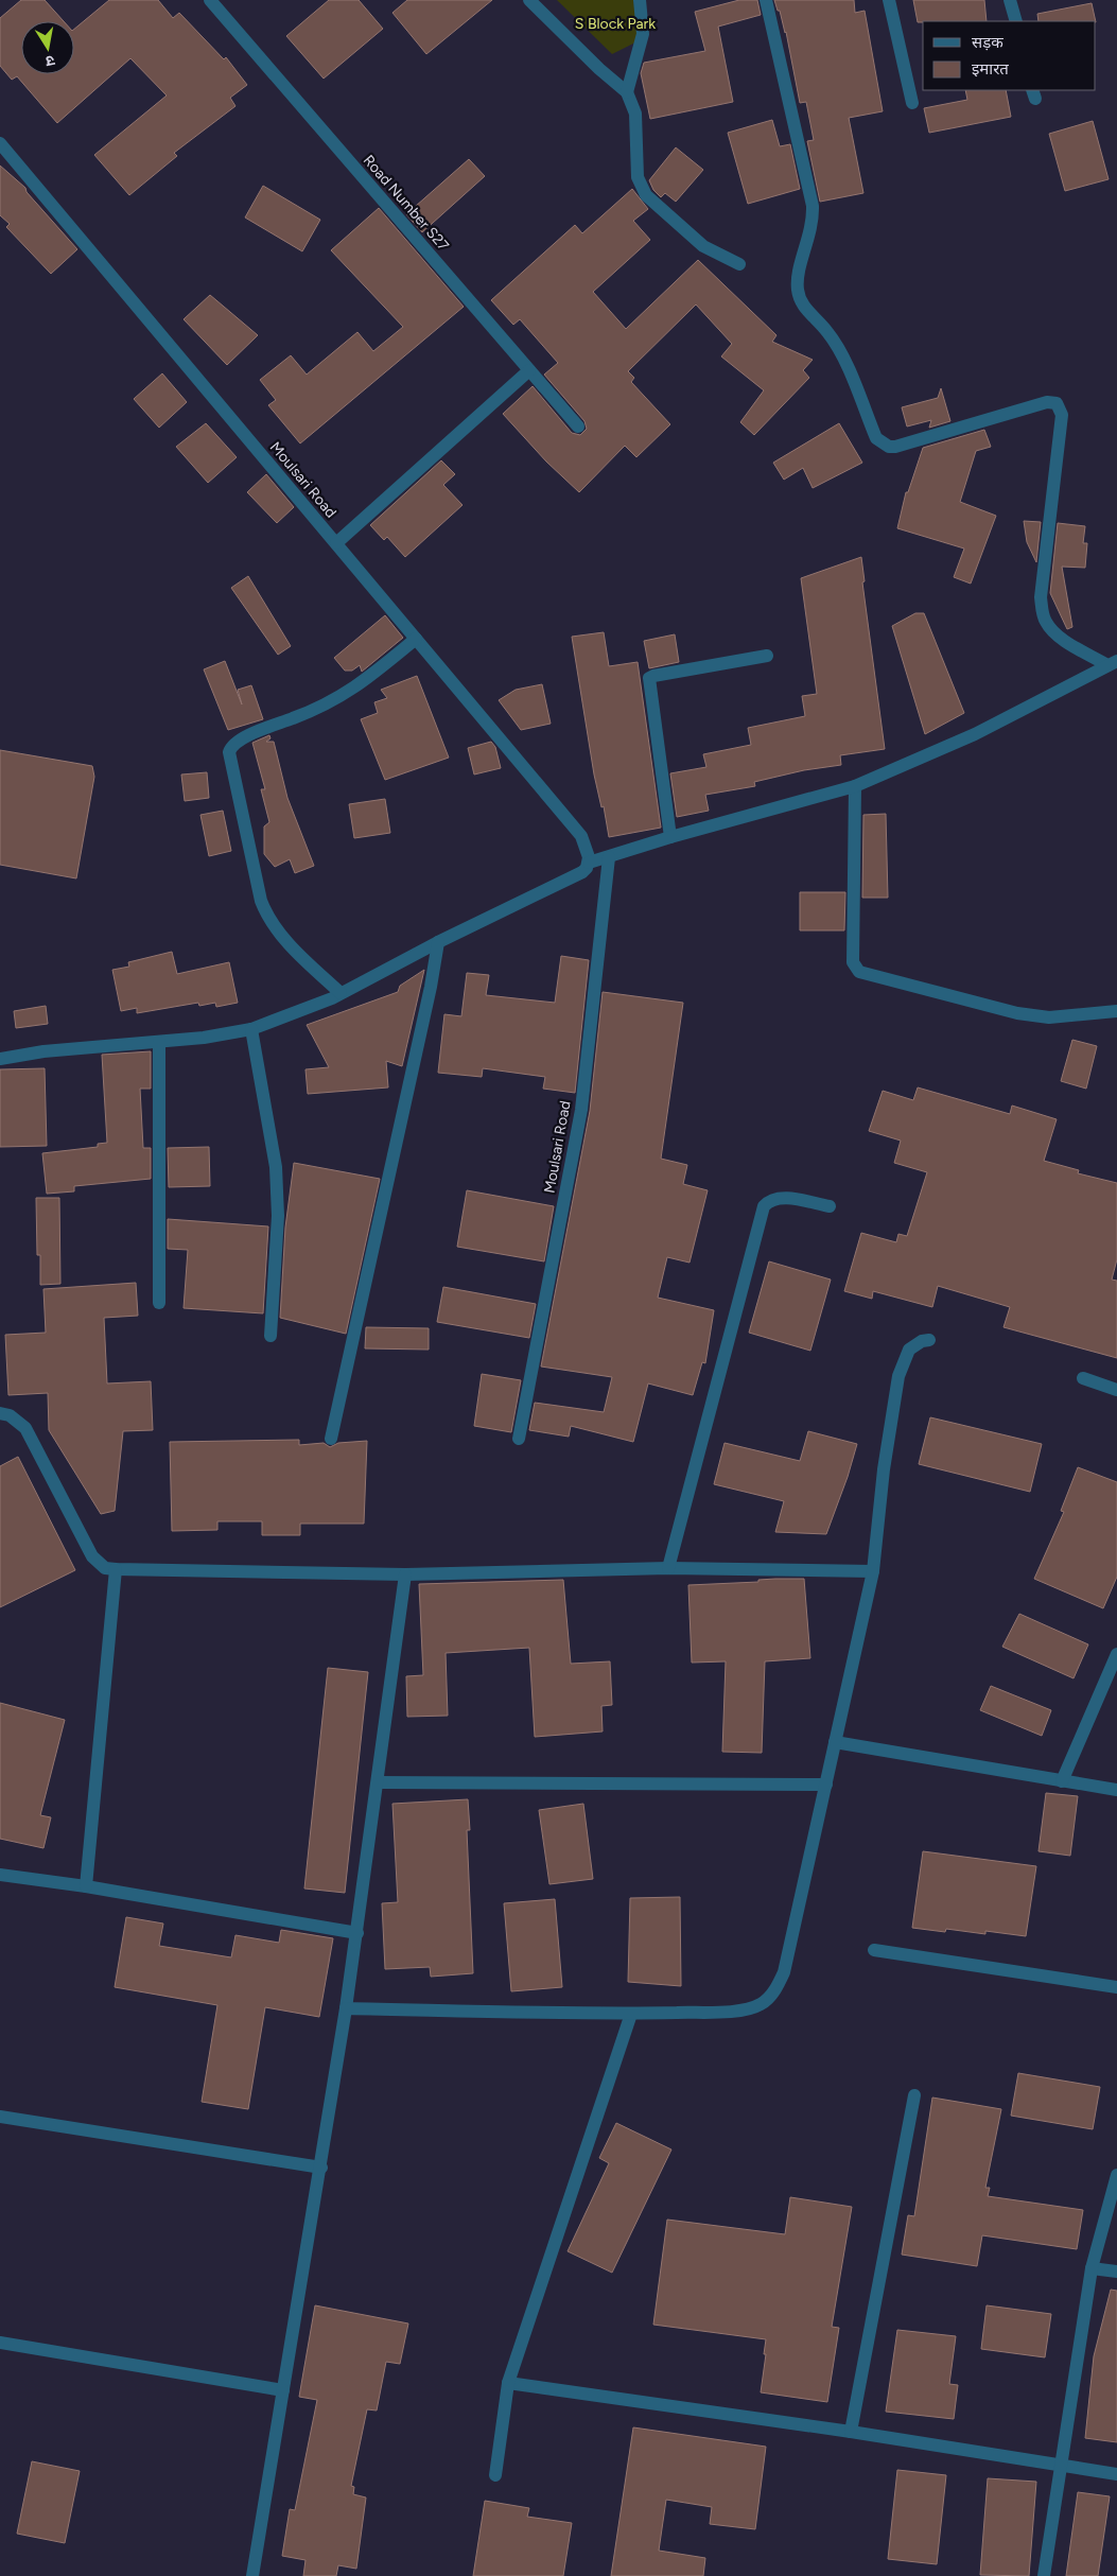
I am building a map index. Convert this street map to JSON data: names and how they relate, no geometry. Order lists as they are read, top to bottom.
{
  "streets": {
    "street": ["Road Number S27", "Moulsari Road"]
  },
  "parks": ["S Block Park"],
  "legend": ["सड़क", "इमारत"],
  "north": "bottom"
}
